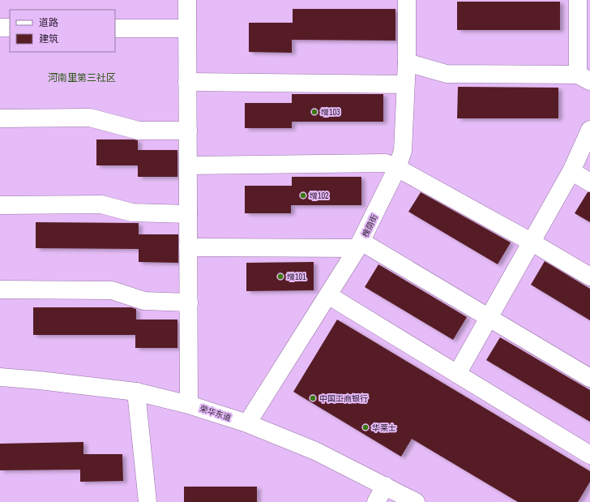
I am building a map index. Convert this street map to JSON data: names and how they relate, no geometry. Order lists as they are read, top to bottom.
{
  "streets": {
    "street": ["槐荫街", "荣华东道"]
  },
  "crossings": [
    ["槐荫街", "荣华东道"]
  ],
  "districts": ["河南里第三社区"],
  "places": [
    "增103",
    "增102",
    "增101",
    "中国工商银行",
    "华莱士"
  ],
  "legend": ["道路", "建筑"]
}
